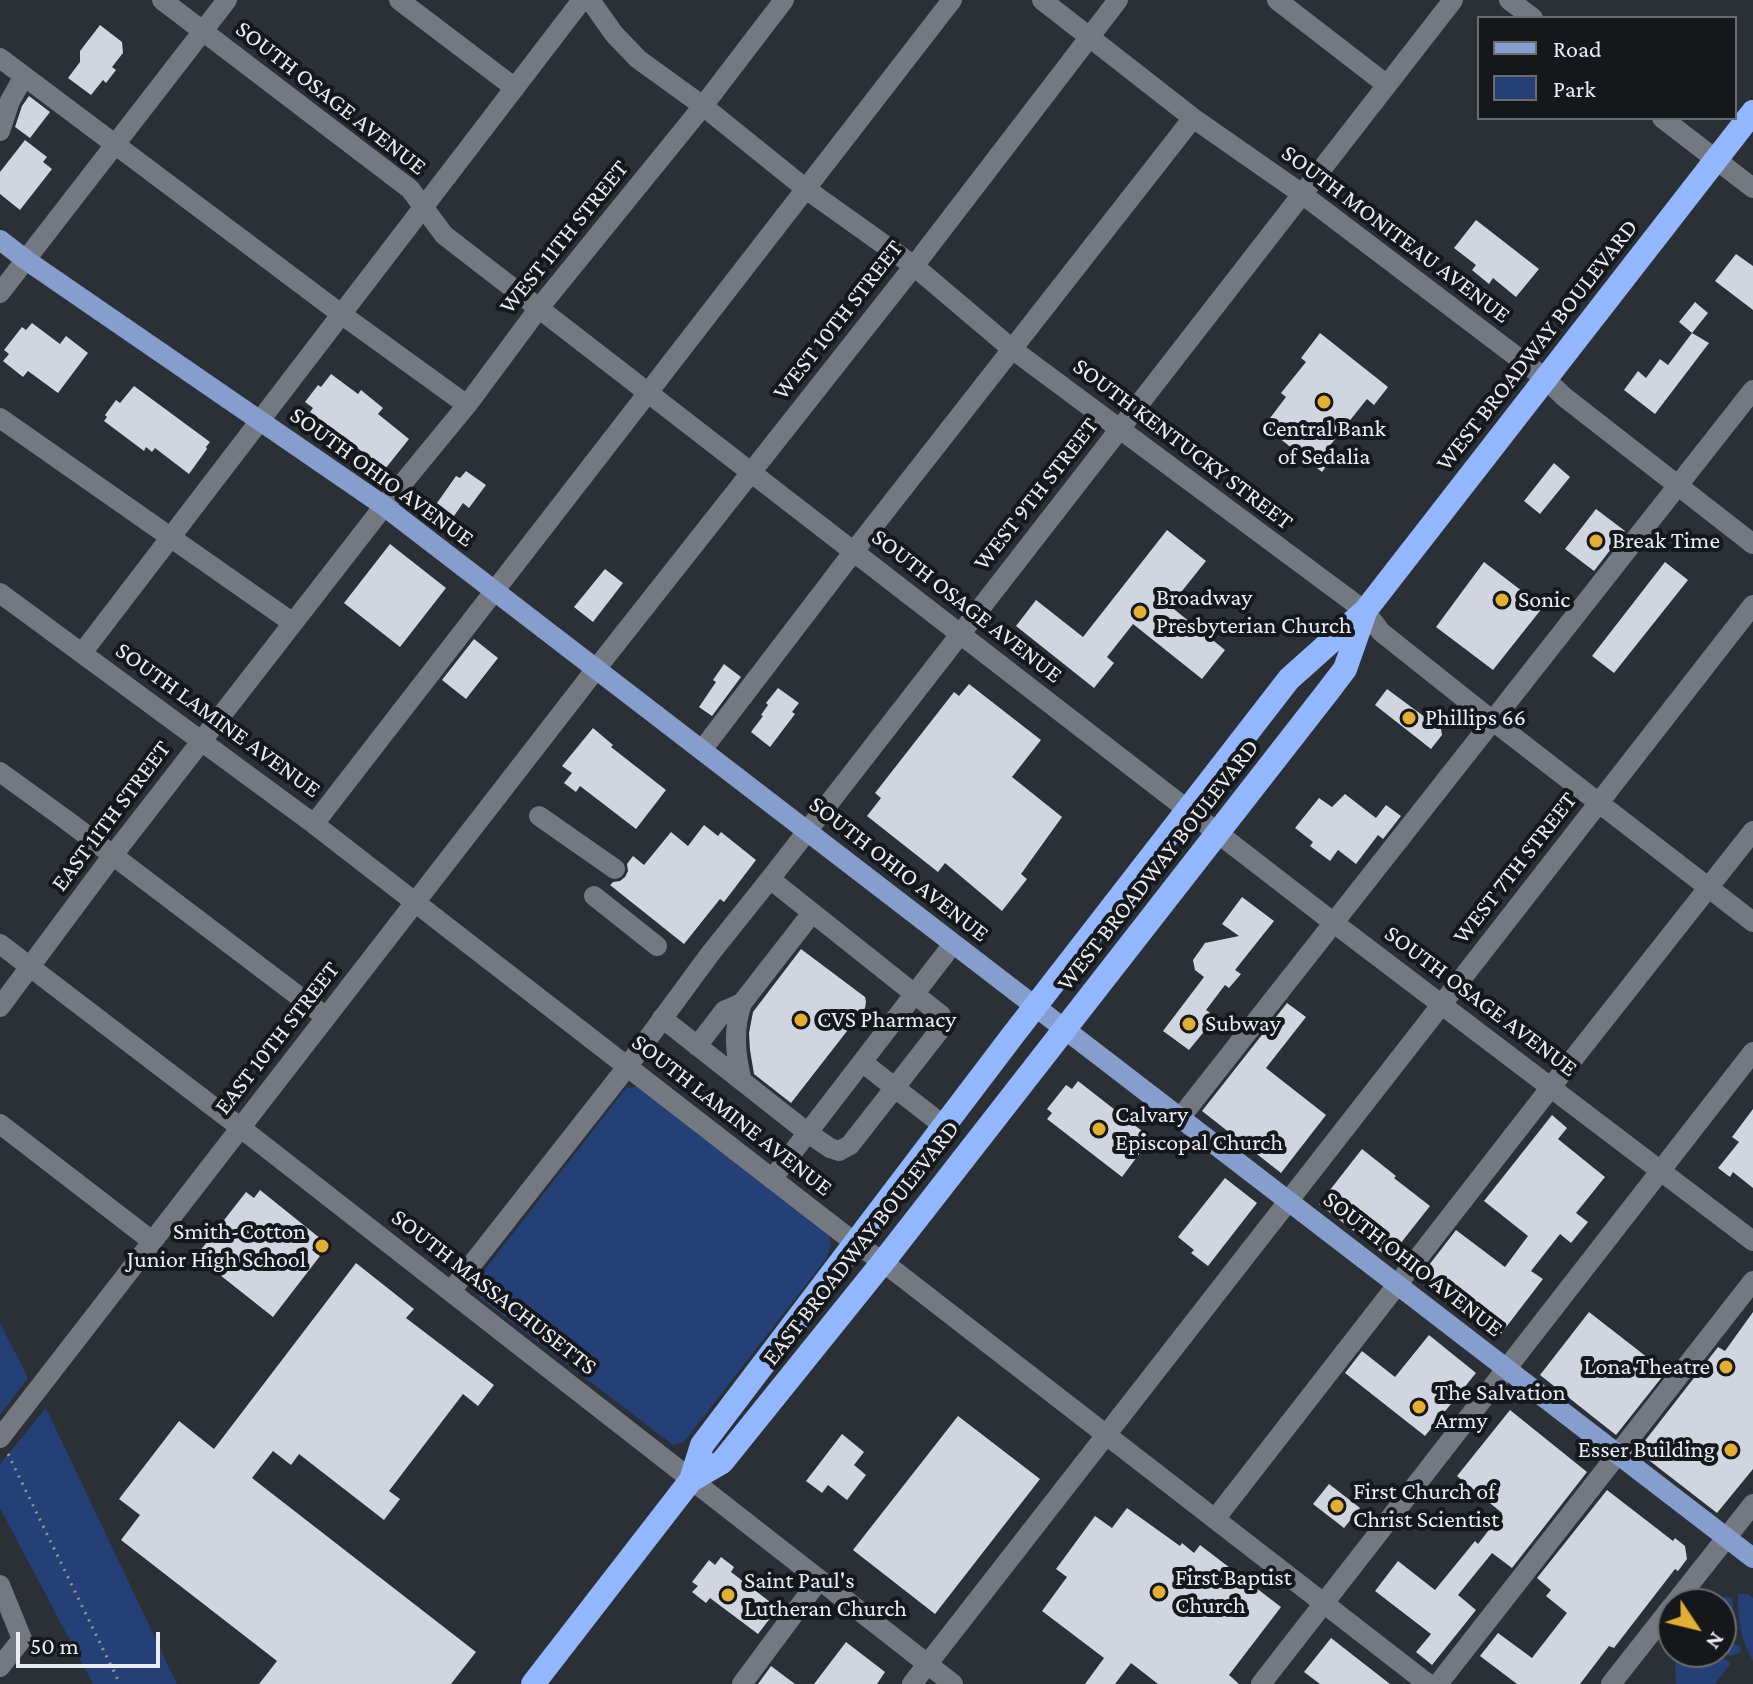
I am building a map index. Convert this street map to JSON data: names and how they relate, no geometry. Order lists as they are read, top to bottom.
{
  "streets": {
    "highway": ["WEST BROADWAY BOULEVARD", "EAST BROADWAY BOULEVARD"],
    "main road": ["SOUTH OHIO AVENUE"],
    "street": [
      "SOUTH OSAGE AVENUE",
      "SOUTH MONITEAU AVENUE",
      "WEST 11TH STREET",
      "WEST 10TH STREET",
      "SOUTH KENTUCKY STREET",
      "WEST 9TH STREET",
      "SOUTH LAMINE AVENUE",
      "EAST 11TH STREET",
      "WEST 7TH STREET",
      "EAST 10TH STREET",
      "SOUTH MASSACHUSETTS"
    ]
  },
  "crossings": [
    ["SOUTH OSAGE AVENUE", "WEST 11TH STREET"],
    ["SOUTH OSAGE AVENUE", "WEST 10TH STREET"],
    ["SOUTH OSAGE AVENUE", "WEST BROADWAY BOULEVARD"],
    ["SOUTH OSAGE AVENUE", "WEST 9TH STREET"],
    ["SOUTH OSAGE AVENUE", "WEST 7TH STREET"],
    ["SOUTH MONITEAU AVENUE", "WEST 10TH STREET"],
    ["SOUTH MONITEAU AVENUE", "WEST BROADWAY BOULEVARD"],
    ["SOUTH MONITEAU AVENUE", "WEST 9TH STREET"],
    ["WEST 11TH STREET", "SOUTH KENTUCKY STREET"],
    ["WEST 11TH STREET", "SOUTH OHIO AVENUE"],
    ["WEST 11TH STREET", "EAST 11TH STREET"],
    ["WEST 10TH STREET", "SOUTH KENTUCKY STREET"],
    ["WEST 10TH STREET", "SOUTH OHIO AVENUE"],
    ["WEST 10TH STREET", "EAST 10TH STREET"],
    ["WEST BROADWAY BOULEVARD", "SOUTH KENTUCKY STREET"],
    ["WEST BROADWAY BOULEVARD", "SOUTH OHIO AVENUE"],
    ["WEST BROADWAY BOULEVARD", "EAST BROADWAY BOULEVARD"],
    ["SOUTH KENTUCKY STREET", "WEST 9TH STREET"],
    ["SOUTH KENTUCKY STREET", "WEST 7TH STREET"],
    ["SOUTH OHIO AVENUE", "WEST 9TH STREET"],
    ["SOUTH OHIO AVENUE", "EAST 11TH STREET"],
    ["SOUTH OHIO AVENUE", "WEST 7TH STREET"],
    ["SOUTH OHIO AVENUE", "EAST 10TH STREET"],
    ["SOUTH OHIO AVENUE", "EAST BROADWAY BOULEVARD"],
    ["WEST 9TH STREET", "SOUTH LAMINE AVENUE"],
    ["WEST 9TH STREET", "SOUTH MASSACHUSETTS"],
    ["SOUTH LAMINE AVENUE", "EAST 11TH STREET"],
    ["SOUTH LAMINE AVENUE", "WEST 7TH STREET"],
    ["SOUTH LAMINE AVENUE", "EAST 10TH STREET"],
    ["SOUTH LAMINE AVENUE", "EAST BROADWAY BOULEVARD"],
    ["EAST 11TH STREET", "SOUTH MASSACHUSETTS"],
    ["WEST 7TH STREET", "SOUTH MASSACHUSETTS"],
    ["EAST 10TH STREET", "SOUTH MASSACHUSETTS"],
    ["EAST BROADWAY BOULEVARD", "SOUTH MASSACHUSETTS"]
  ],
  "places": [
    "Central Bank of Sedalia",
    "Break Time",
    "Sonic",
    "Broadway Presbyterian Church",
    "Phillips 66",
    "CVS Pharmacy",
    "Subway",
    "Calvary Episcopal Church",
    "Smith-Cotton Junior High School",
    "Lona Theatre",
    "The Salvation Army",
    "Esser Building",
    "First Church of Christ Scientist",
    "First Baptist Church",
    "Saint Paul's Lutheran Church"
  ],
  "legend": ["Road", "Park"],
  "scale_bar": "50 m",
  "north": "bottom right"
}
